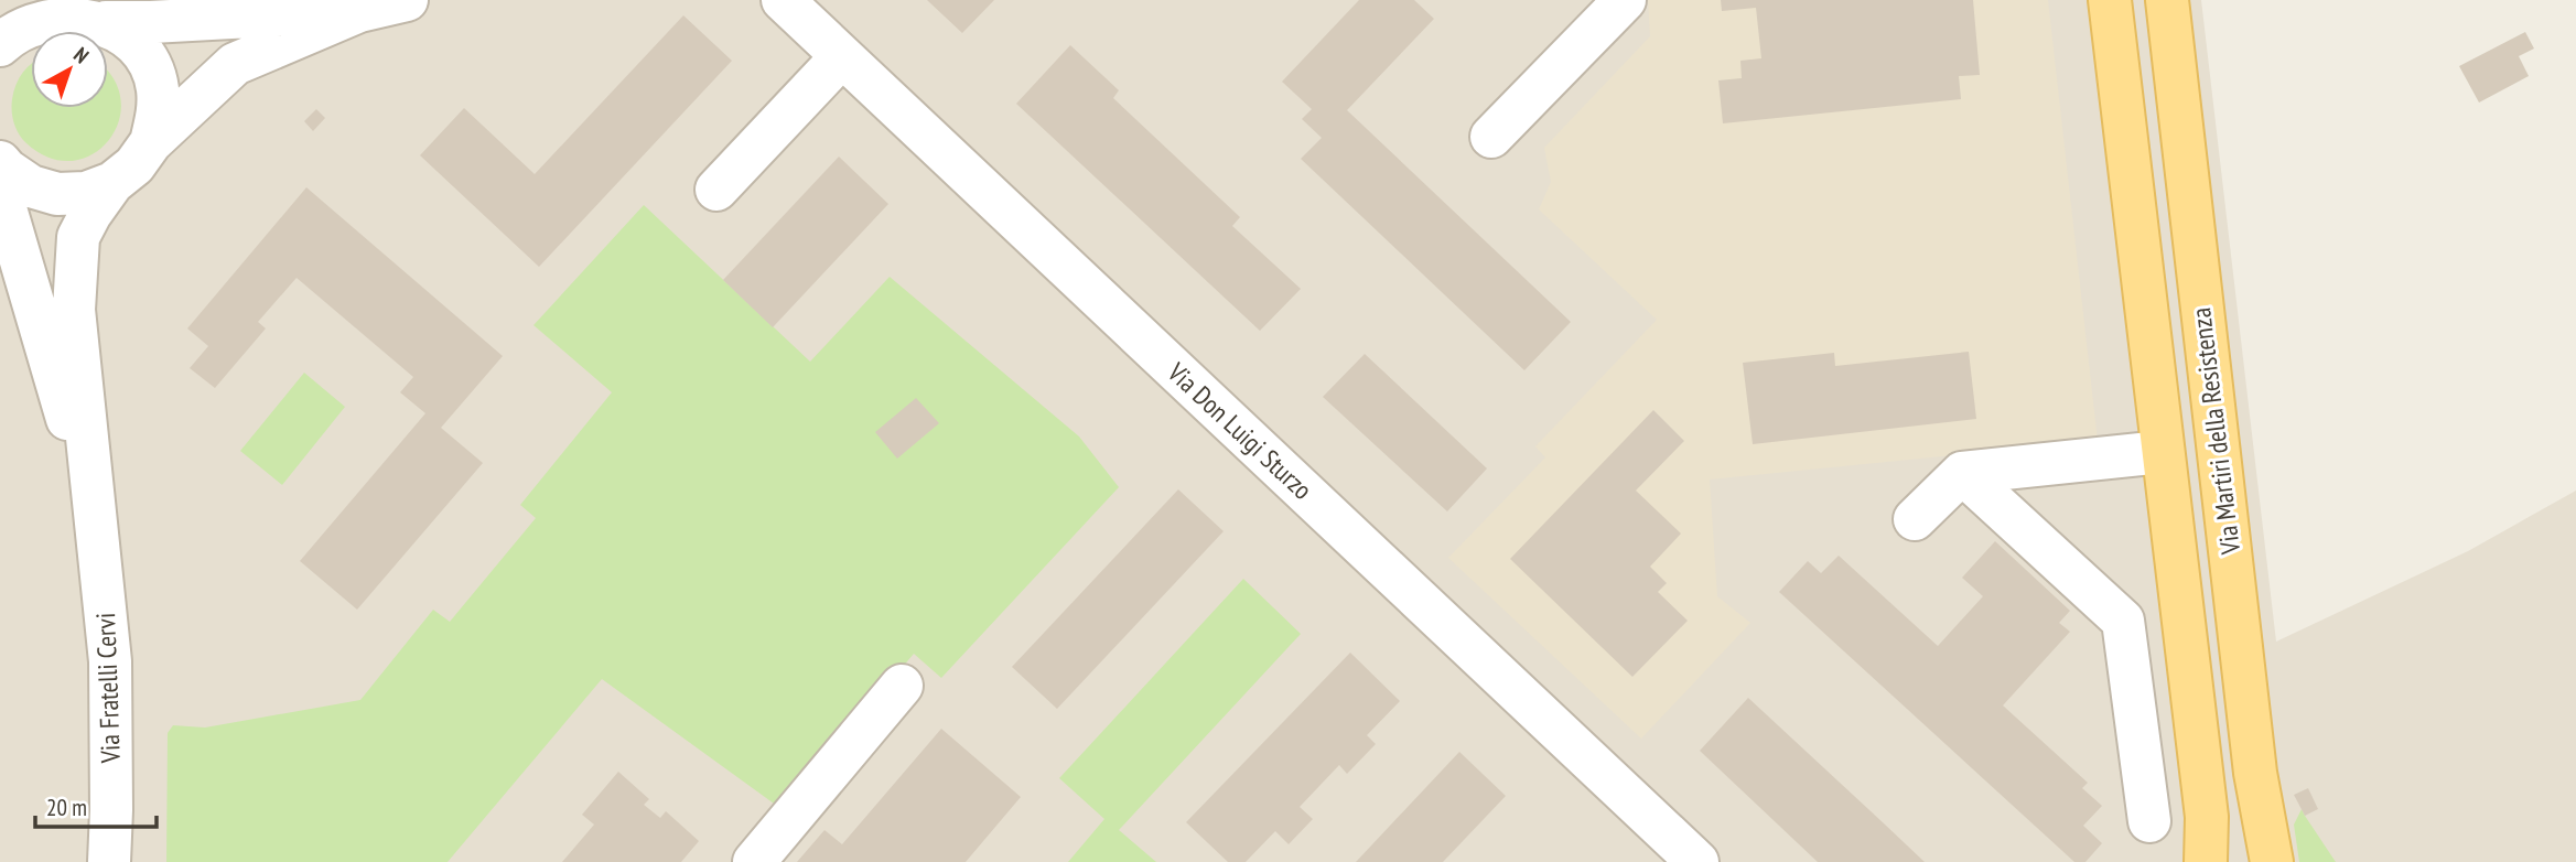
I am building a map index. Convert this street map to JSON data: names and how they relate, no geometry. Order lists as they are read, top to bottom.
{
  "streets": {
    "main road": ["Via Martiri della Resistenza"],
    "street": ["Via Don Luigi Sturzo", "Via Fratelli Cervi"]
  },
  "scale_bar": "20 m",
  "north": "top right"
}
